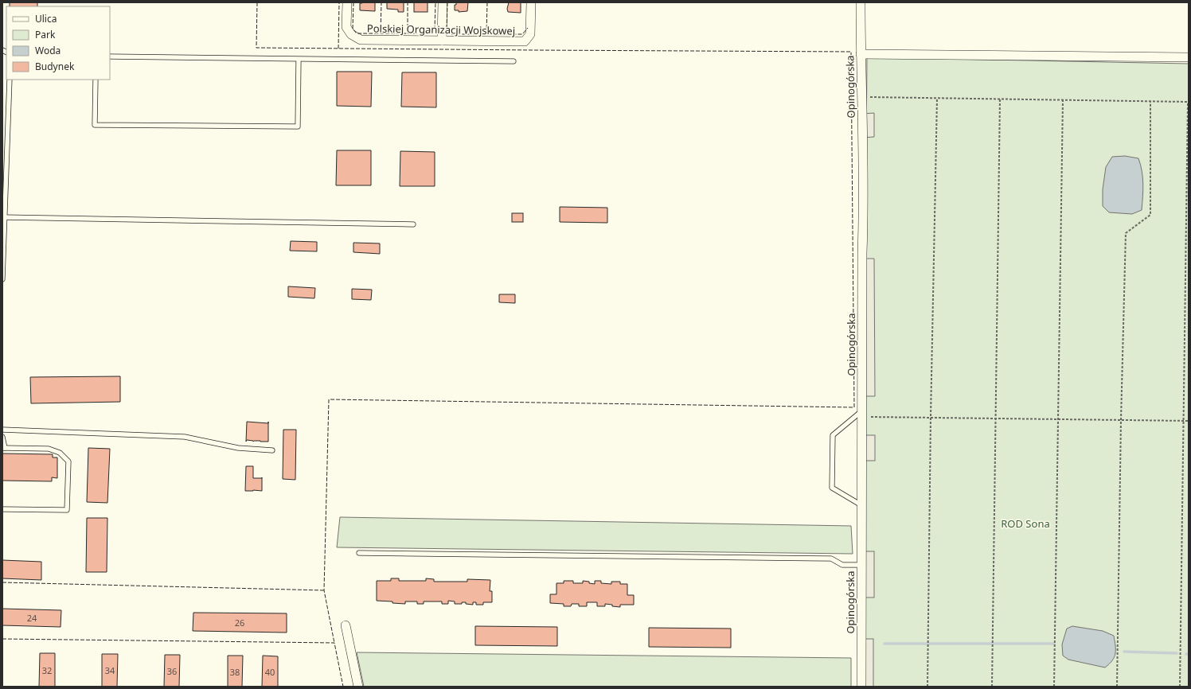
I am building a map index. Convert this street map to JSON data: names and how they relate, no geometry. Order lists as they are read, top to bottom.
{
  "streets": {
    "street": ["Polskiej Organizacji Wojskowej", "Opinogórska"]
  },
  "parks": ["ROD Sona"],
  "house_numbers": [
    "24",
    "26",
    "32",
    "34",
    "36",
    "38",
    "40"
  ],
  "legend": [
    "Ulica",
    "Park",
    "Woda",
    "Budynek"
  ]
}
